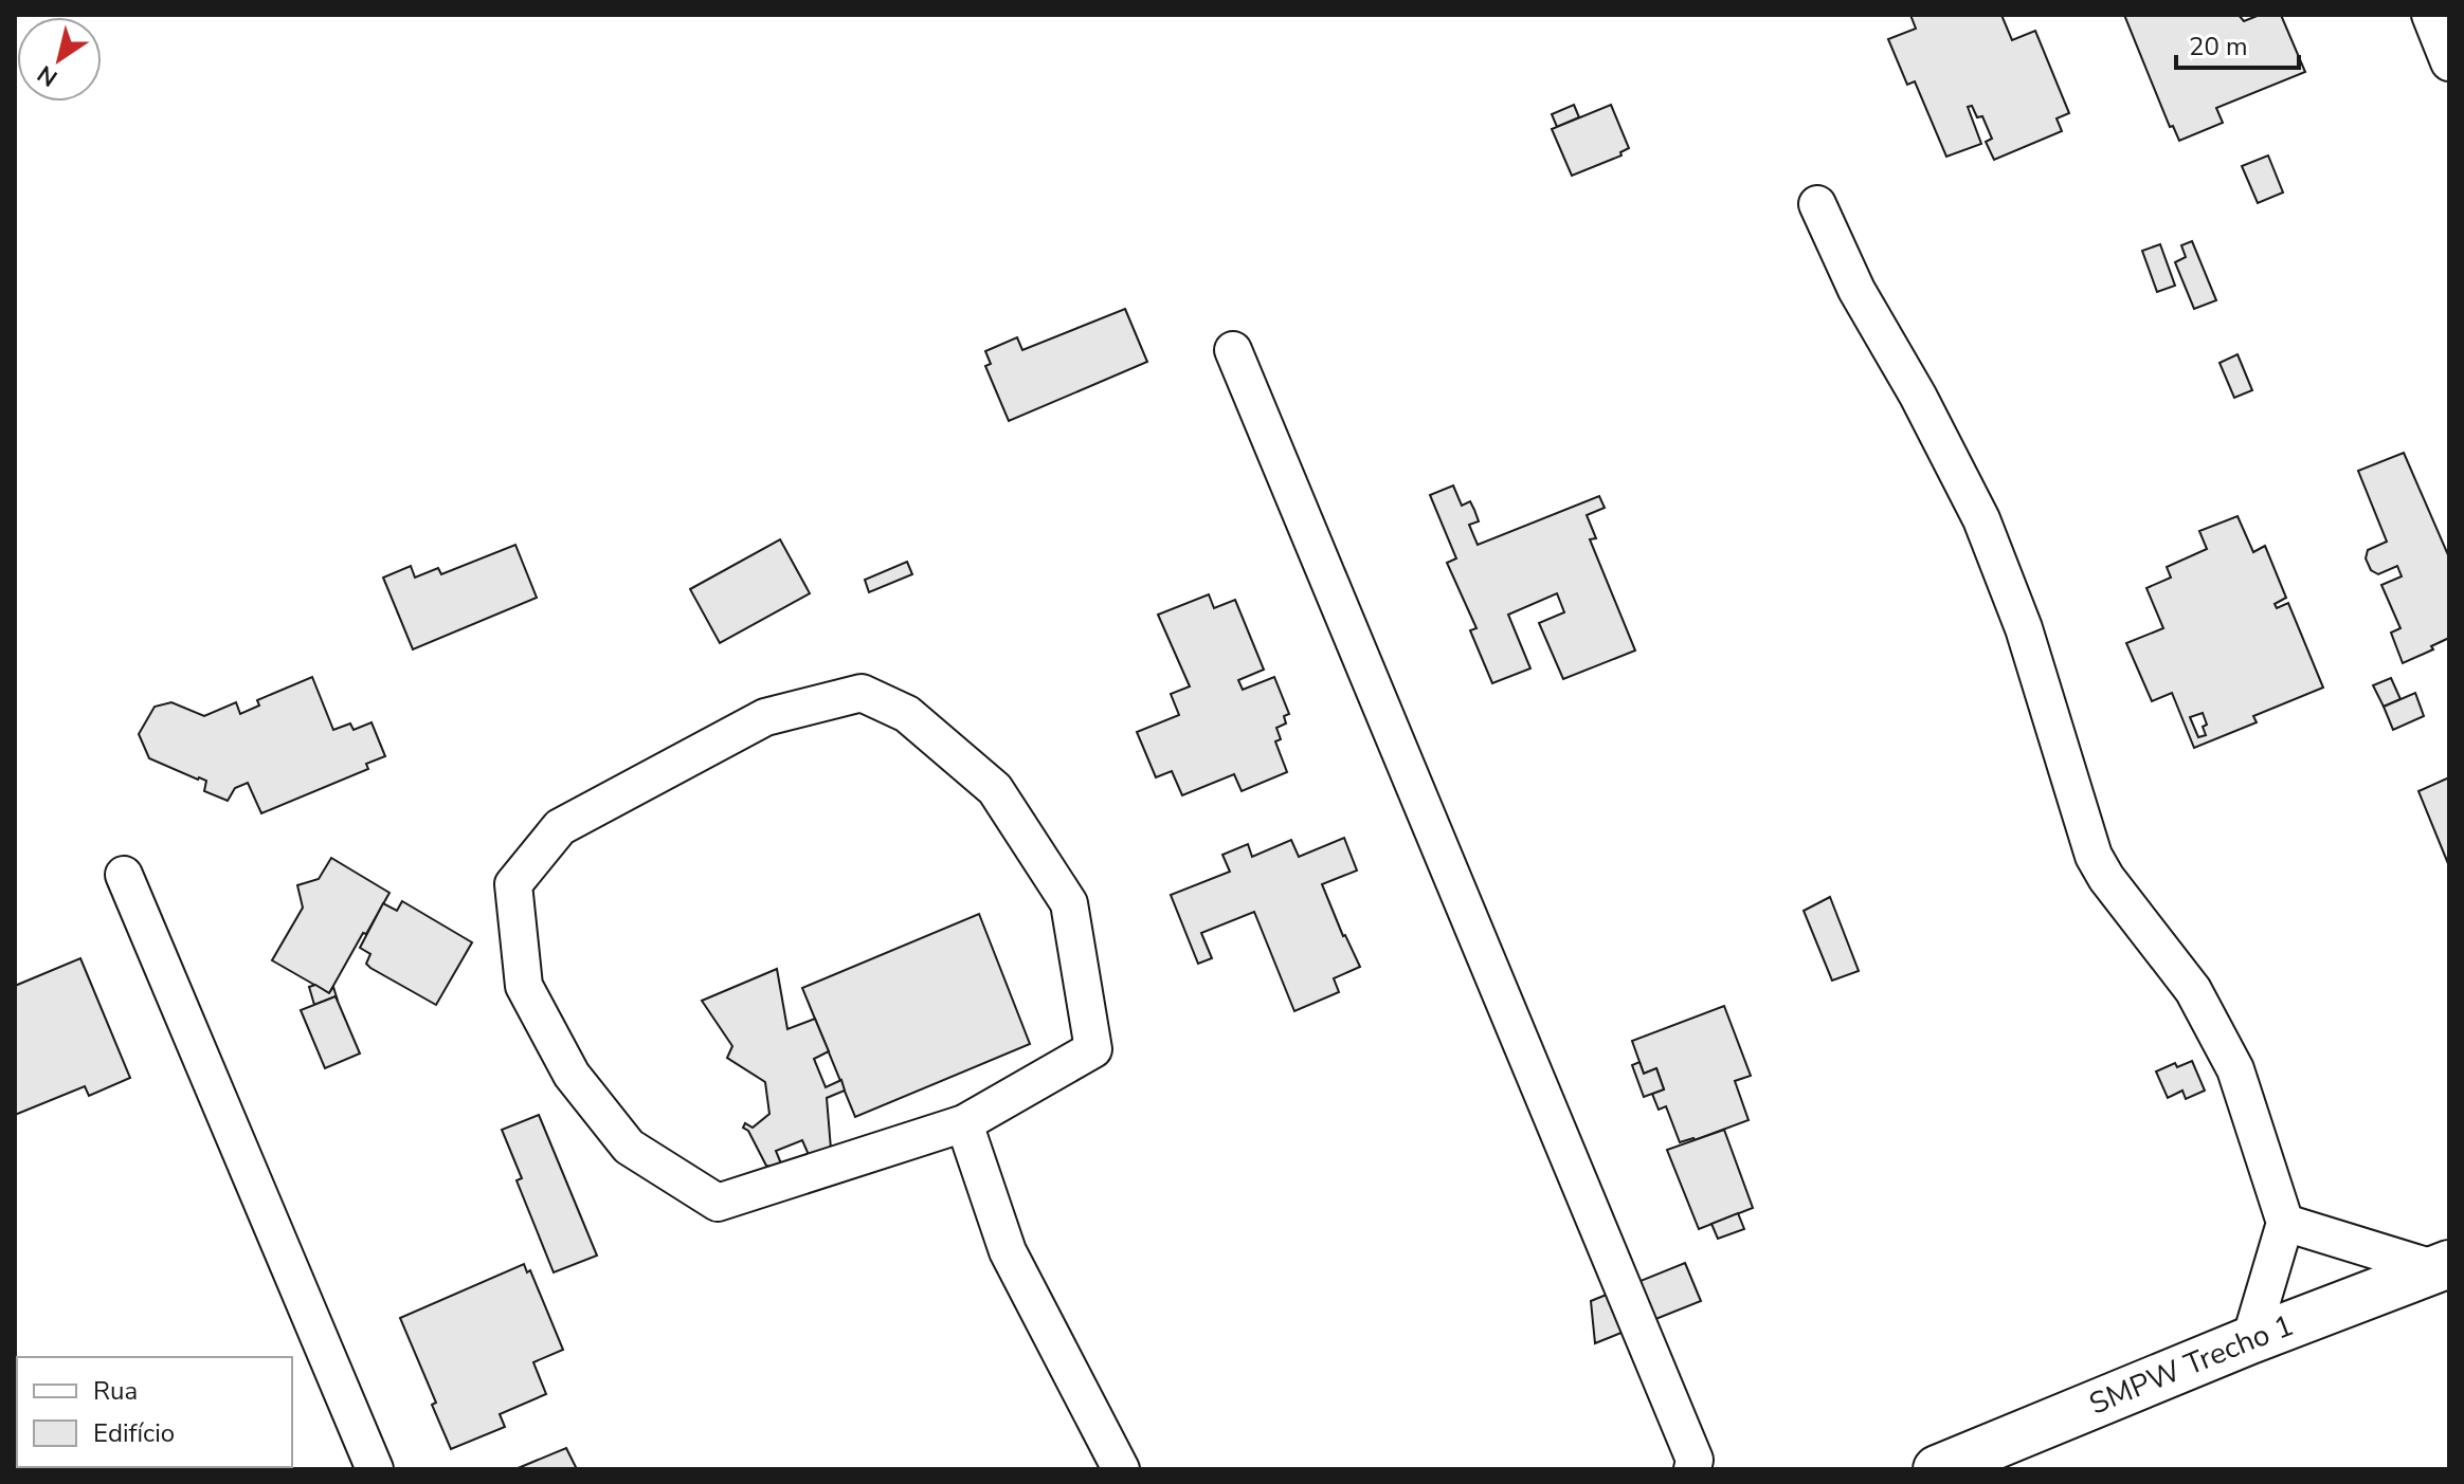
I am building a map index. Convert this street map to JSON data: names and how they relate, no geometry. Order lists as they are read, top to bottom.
{
  "streets": {
    "street": ["SMPW Trecho 1"]
  },
  "legend": ["Rua", "Edifício"],
  "scale_bar": "20 m",
  "north": "bottom left"
}
